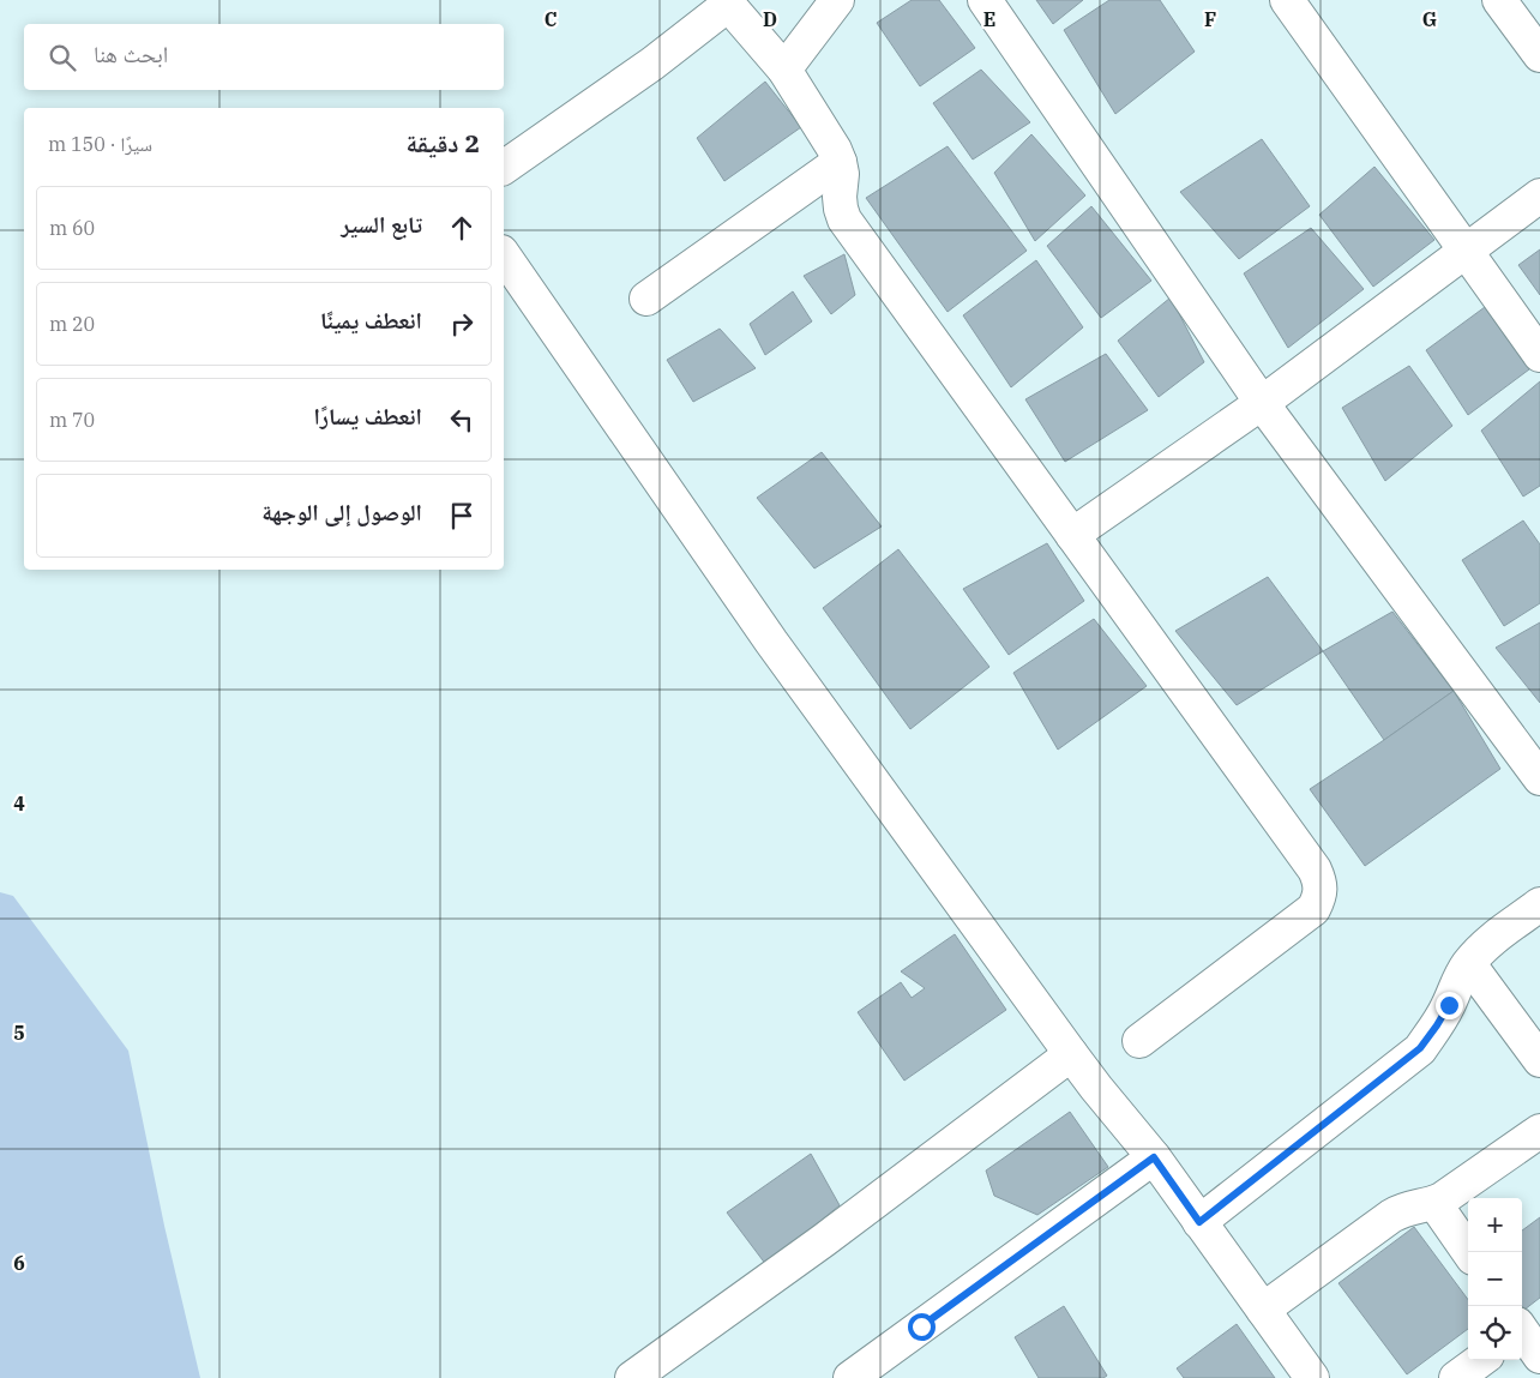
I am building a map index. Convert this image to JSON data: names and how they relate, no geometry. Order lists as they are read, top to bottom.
{
  "page": {
    "search": "ابحث هنا",
    "heading": ["2 دقيقة", "سيرًا · 150 m"],
    "list": [
      ["تابع السير", "60 m"],
      ["انعطف يمينًا", "20 m"],
      ["انعطف يسارًا", "70 m"],
      "الوصول إلى الوجهة"
    ],
    "map_buttons": ["+", "−"]
  },
  "grid": {
    "columns": [
      "C",
      "D",
      "E",
      "F",
      "G"
    ],
    "rows": ["4", "5", "6"]
  }
}
